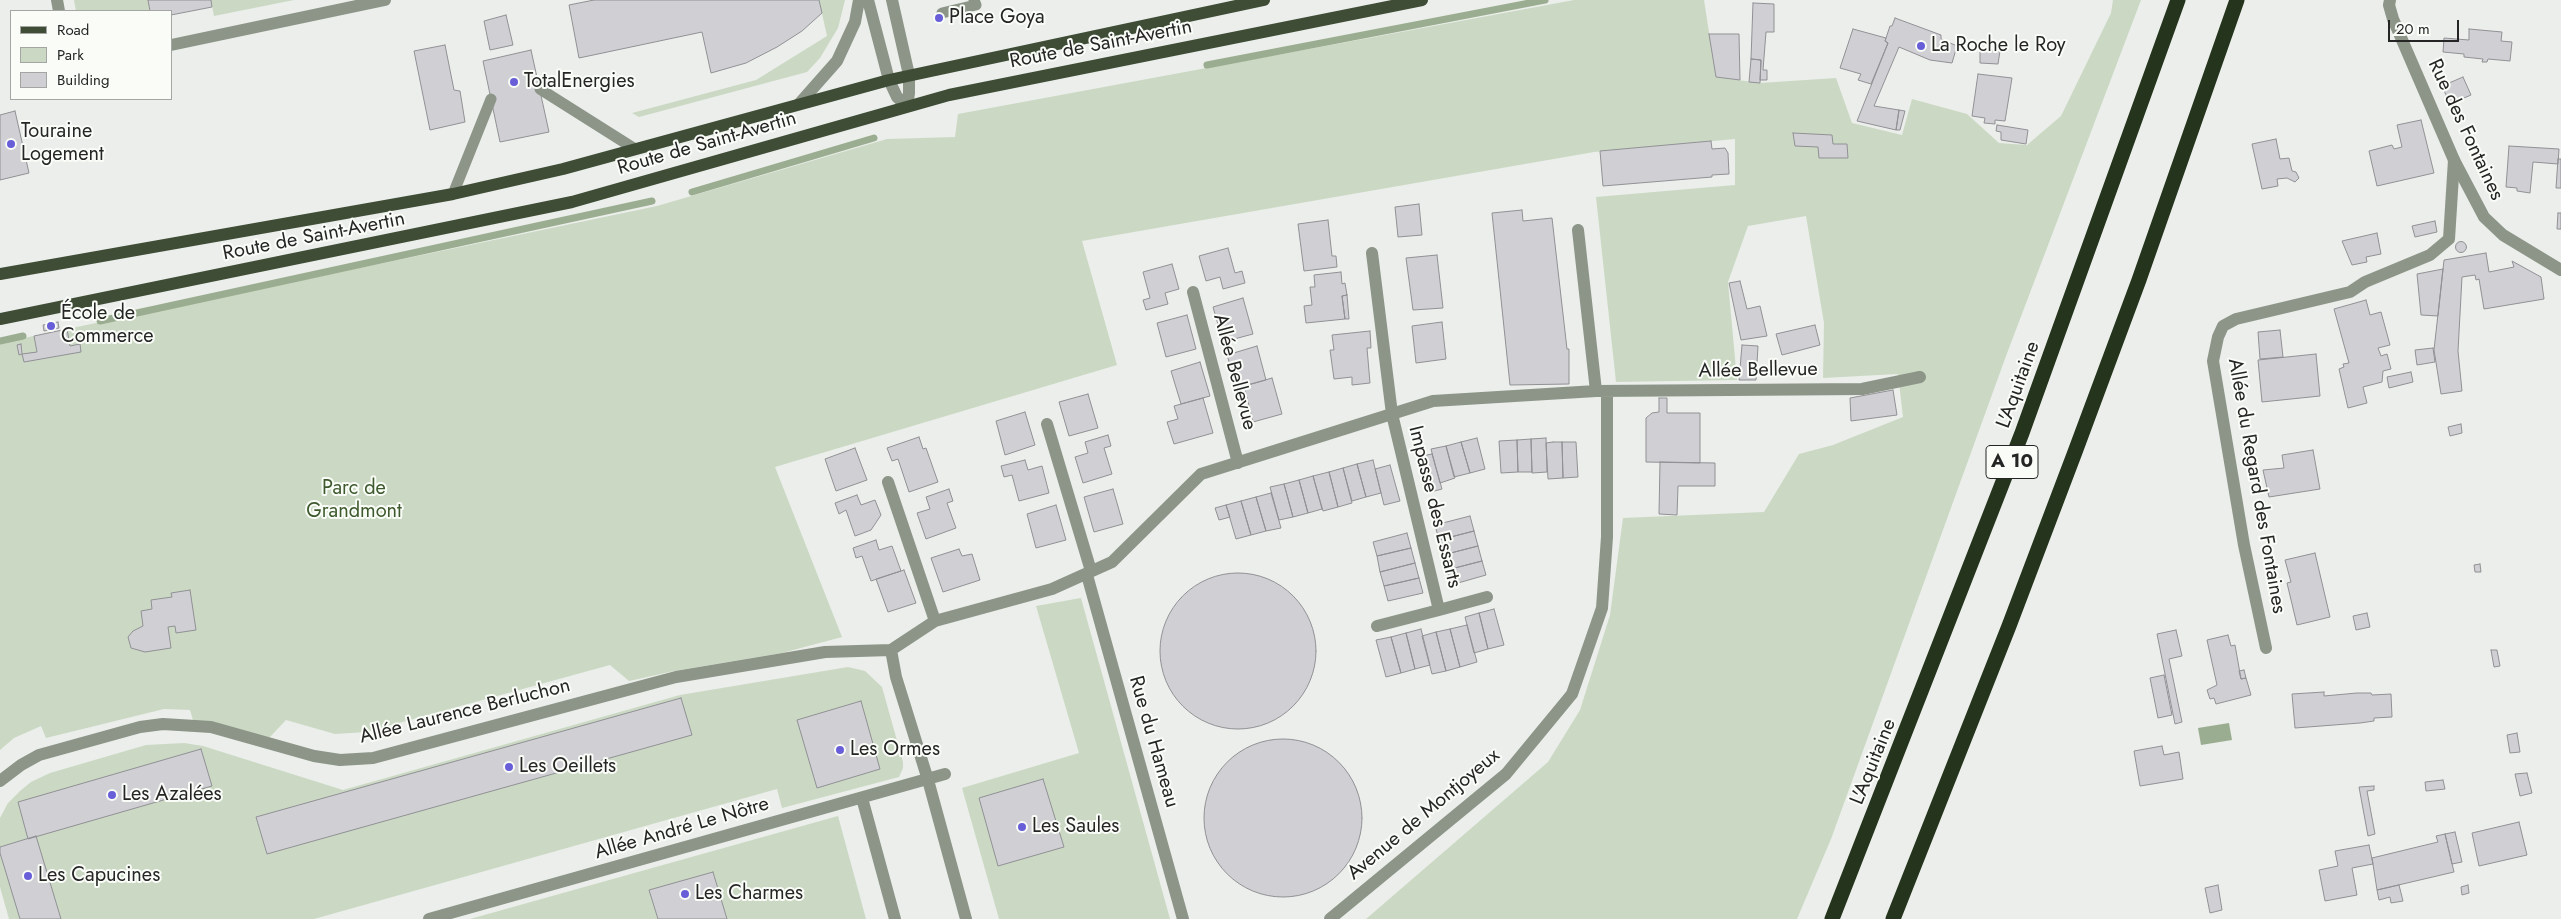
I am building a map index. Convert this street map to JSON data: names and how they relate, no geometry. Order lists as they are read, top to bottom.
{
  "streets": {
    "highway": ["L'Aquitaine", "A 10"],
    "main road": ["Route de Saint-Avertin"],
    "street": [
      "Rue des Fontaines",
      "Allée Bellevue",
      "Allée du Regard des Fontaines",
      "Impasse des Essarts",
      "Allée Laurence Berluchon",
      "Rue du Hameau",
      "Avenue de Montjoyeux",
      "Allée André Le Nôtre"
    ]
  },
  "crossings": [
    ["Rue des Fontaines", "Allée du Regard des Fontaines"],
    ["Allée Bellevue", "Impasse des Essarts"],
    ["Allée Bellevue", "Allée Laurence Berluchon"],
    ["Allée Bellevue", "Rue du Hameau"],
    ["Allée Bellevue", "Avenue de Montjoyeux"]
  ],
  "parks": ["Parc de Grandmont"],
  "places": [
    "Place Goya",
    "La Roche le Roy",
    "TotalEnergies",
    "Touraine Logement",
    "École de Commerce",
    "Les Ormes",
    "Les Oeillets",
    "Les Azalées",
    "Les Saules",
    "Les Capucines",
    "Les Charmes"
  ],
  "legend": ["Road", "Park", "Building"],
  "scale_bar": "20 m"
}
